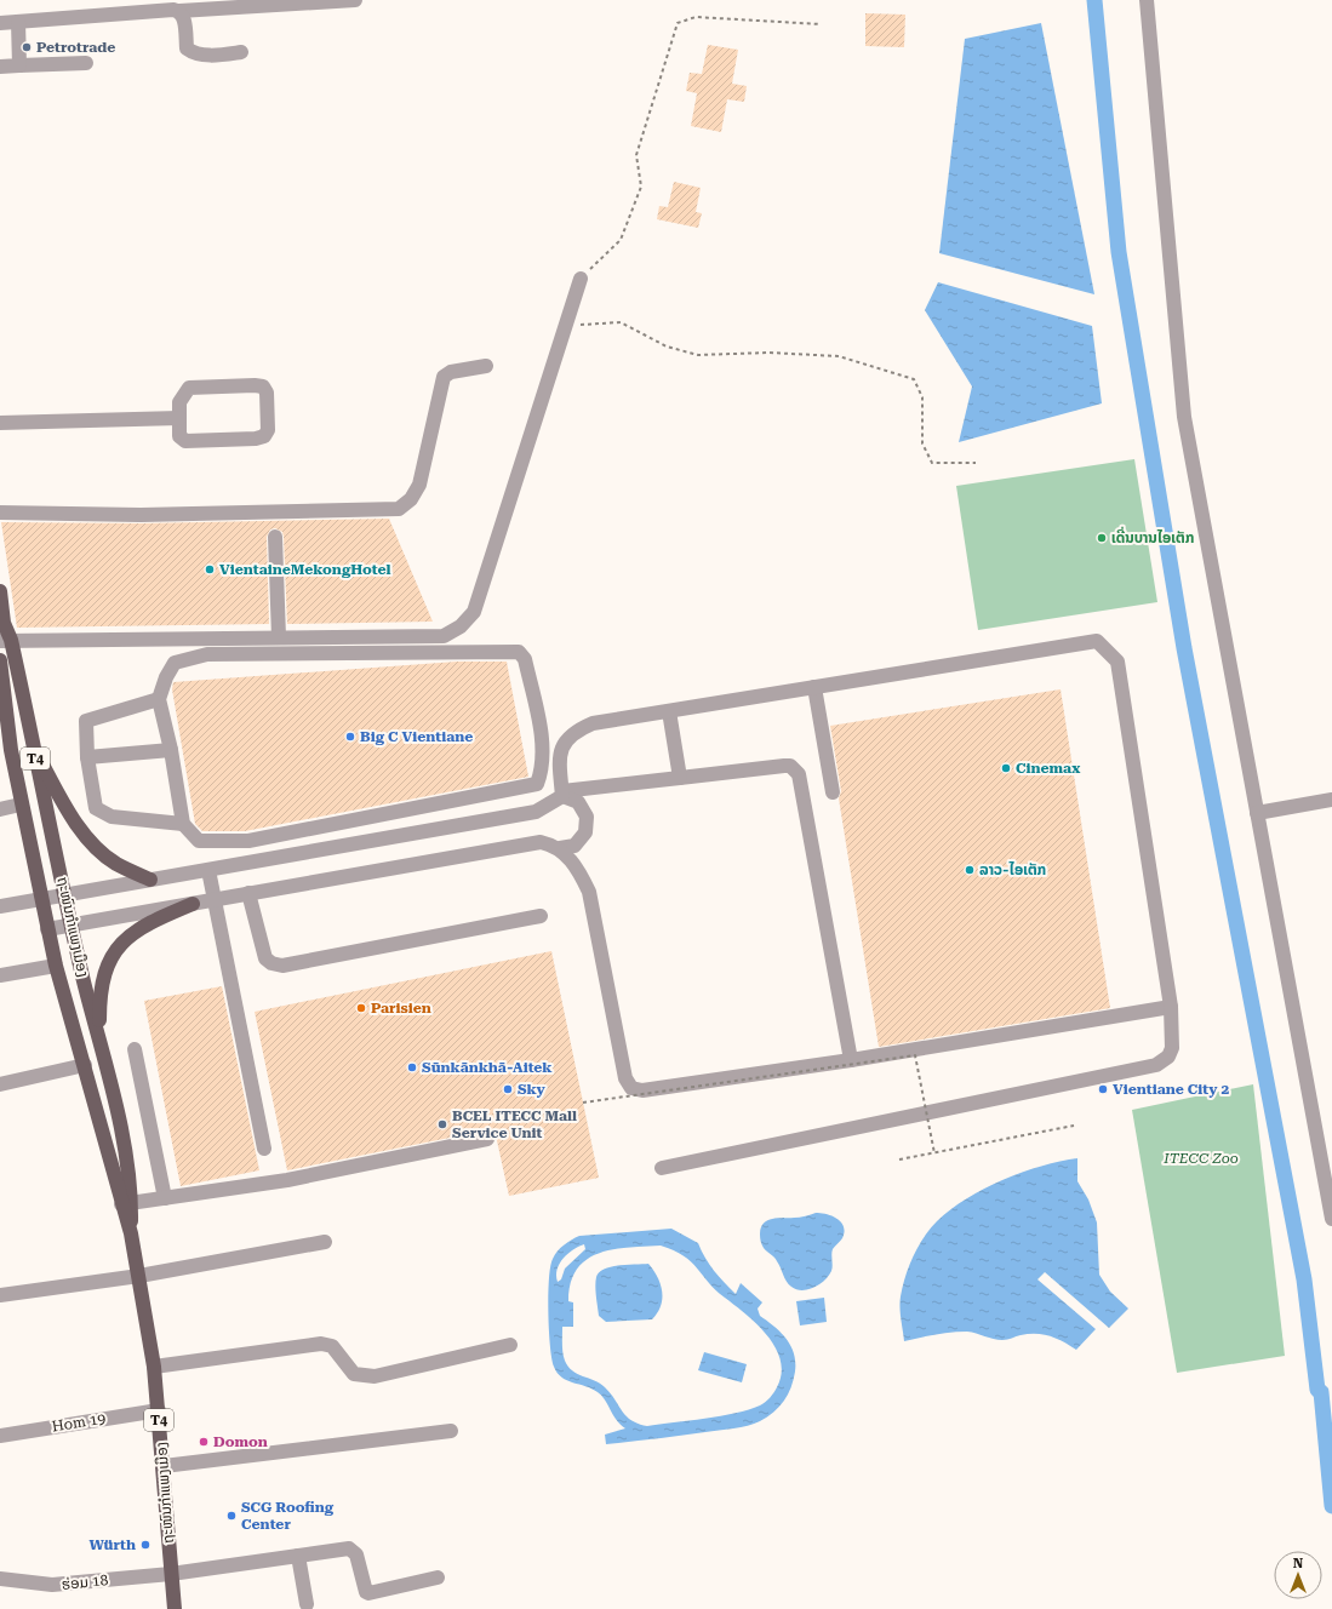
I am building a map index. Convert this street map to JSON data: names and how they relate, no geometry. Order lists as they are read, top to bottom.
{
  "streets": {
    "main road": ["T4", "ຖະໜົນກຳແພງເມືອງ"],
    "street": ["Hom 19", "ຮ່ອມ 18"]
  },
  "crossings": [
    ["ຖະໜົນກຳແພງເມືອງ", "Hom 19"],
    ["ຖະໜົນກຳແພງເມືອງ", "ຮ່ອມ 18"]
  ],
  "parks": ["ITECC Zoo"],
  "places": [
    "Petrotrade",
    "ເດີ່ນບານໄອເຕັກ",
    "VientaineMekongHotel",
    "Big C Vientiane",
    "Cinemax",
    "ລາວ-ໄອເຕັກ",
    "Parisien",
    "Sūnkānkhā-Aitek",
    "Sky",
    "Vientiane City 2",
    "BCEL ITECC Mall Service Unit",
    "Domon",
    "SCG Roofing Center",
    "Würth"
  ],
  "north": "top"
}
